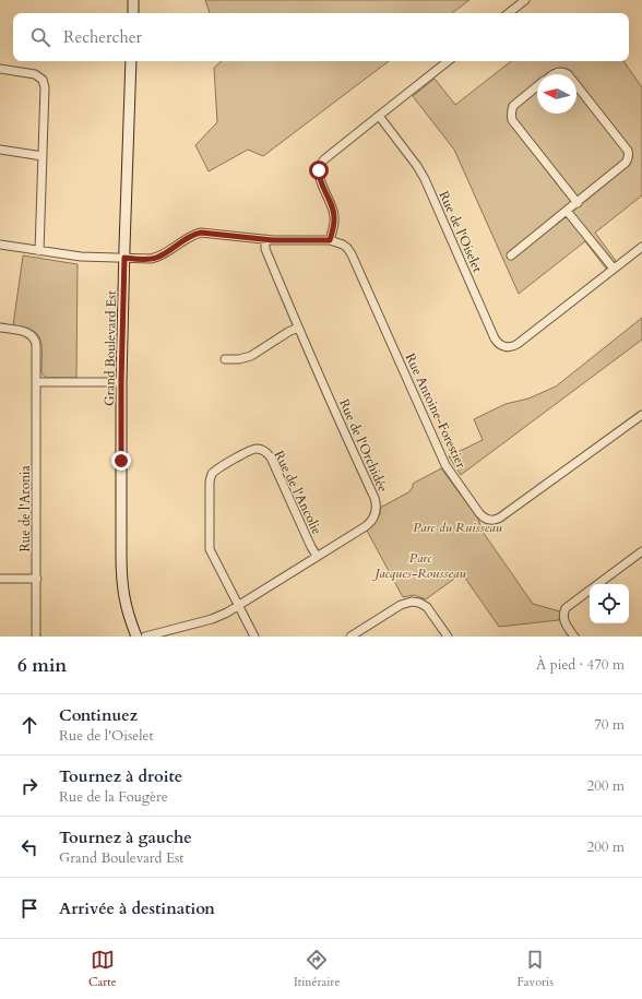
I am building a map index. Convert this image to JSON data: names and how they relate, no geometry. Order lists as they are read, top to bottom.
{
  "streets": {
    "street": [
      "Rue de l'Oiselet",
      "Grand Boulevard Est",
      "Rue Antoine-Forestier",
      "Rue de l'Orchidée",
      "Rue de l'Ancolie",
      "Rue de l'Aronia"
    ]
  },
  "crossings": [
    ["Rue de l'Orchidée", "Rue de l'Ancolie"]
  ],
  "parks": ["Parc du Ruisseau", "Parc Jacques-Rousseau"],
  "north": "left",
  "page": {
    "search": "Rechercher",
    "heading": ["6 min", "À pied · 470 m"],
    "list": [
      ["Continuez", "Rue de l'Oiselet", "70 m"],
      ["Tournez à droite", "Rue de la Fougère", "200 m"],
      ["Tournez à gauche", "Grand Boulevard Est", "200 m"],
      "Arrivée à destination"
    ],
    "nav": ["Carte", "Itinéraire", "Favoris"]
  }
}
